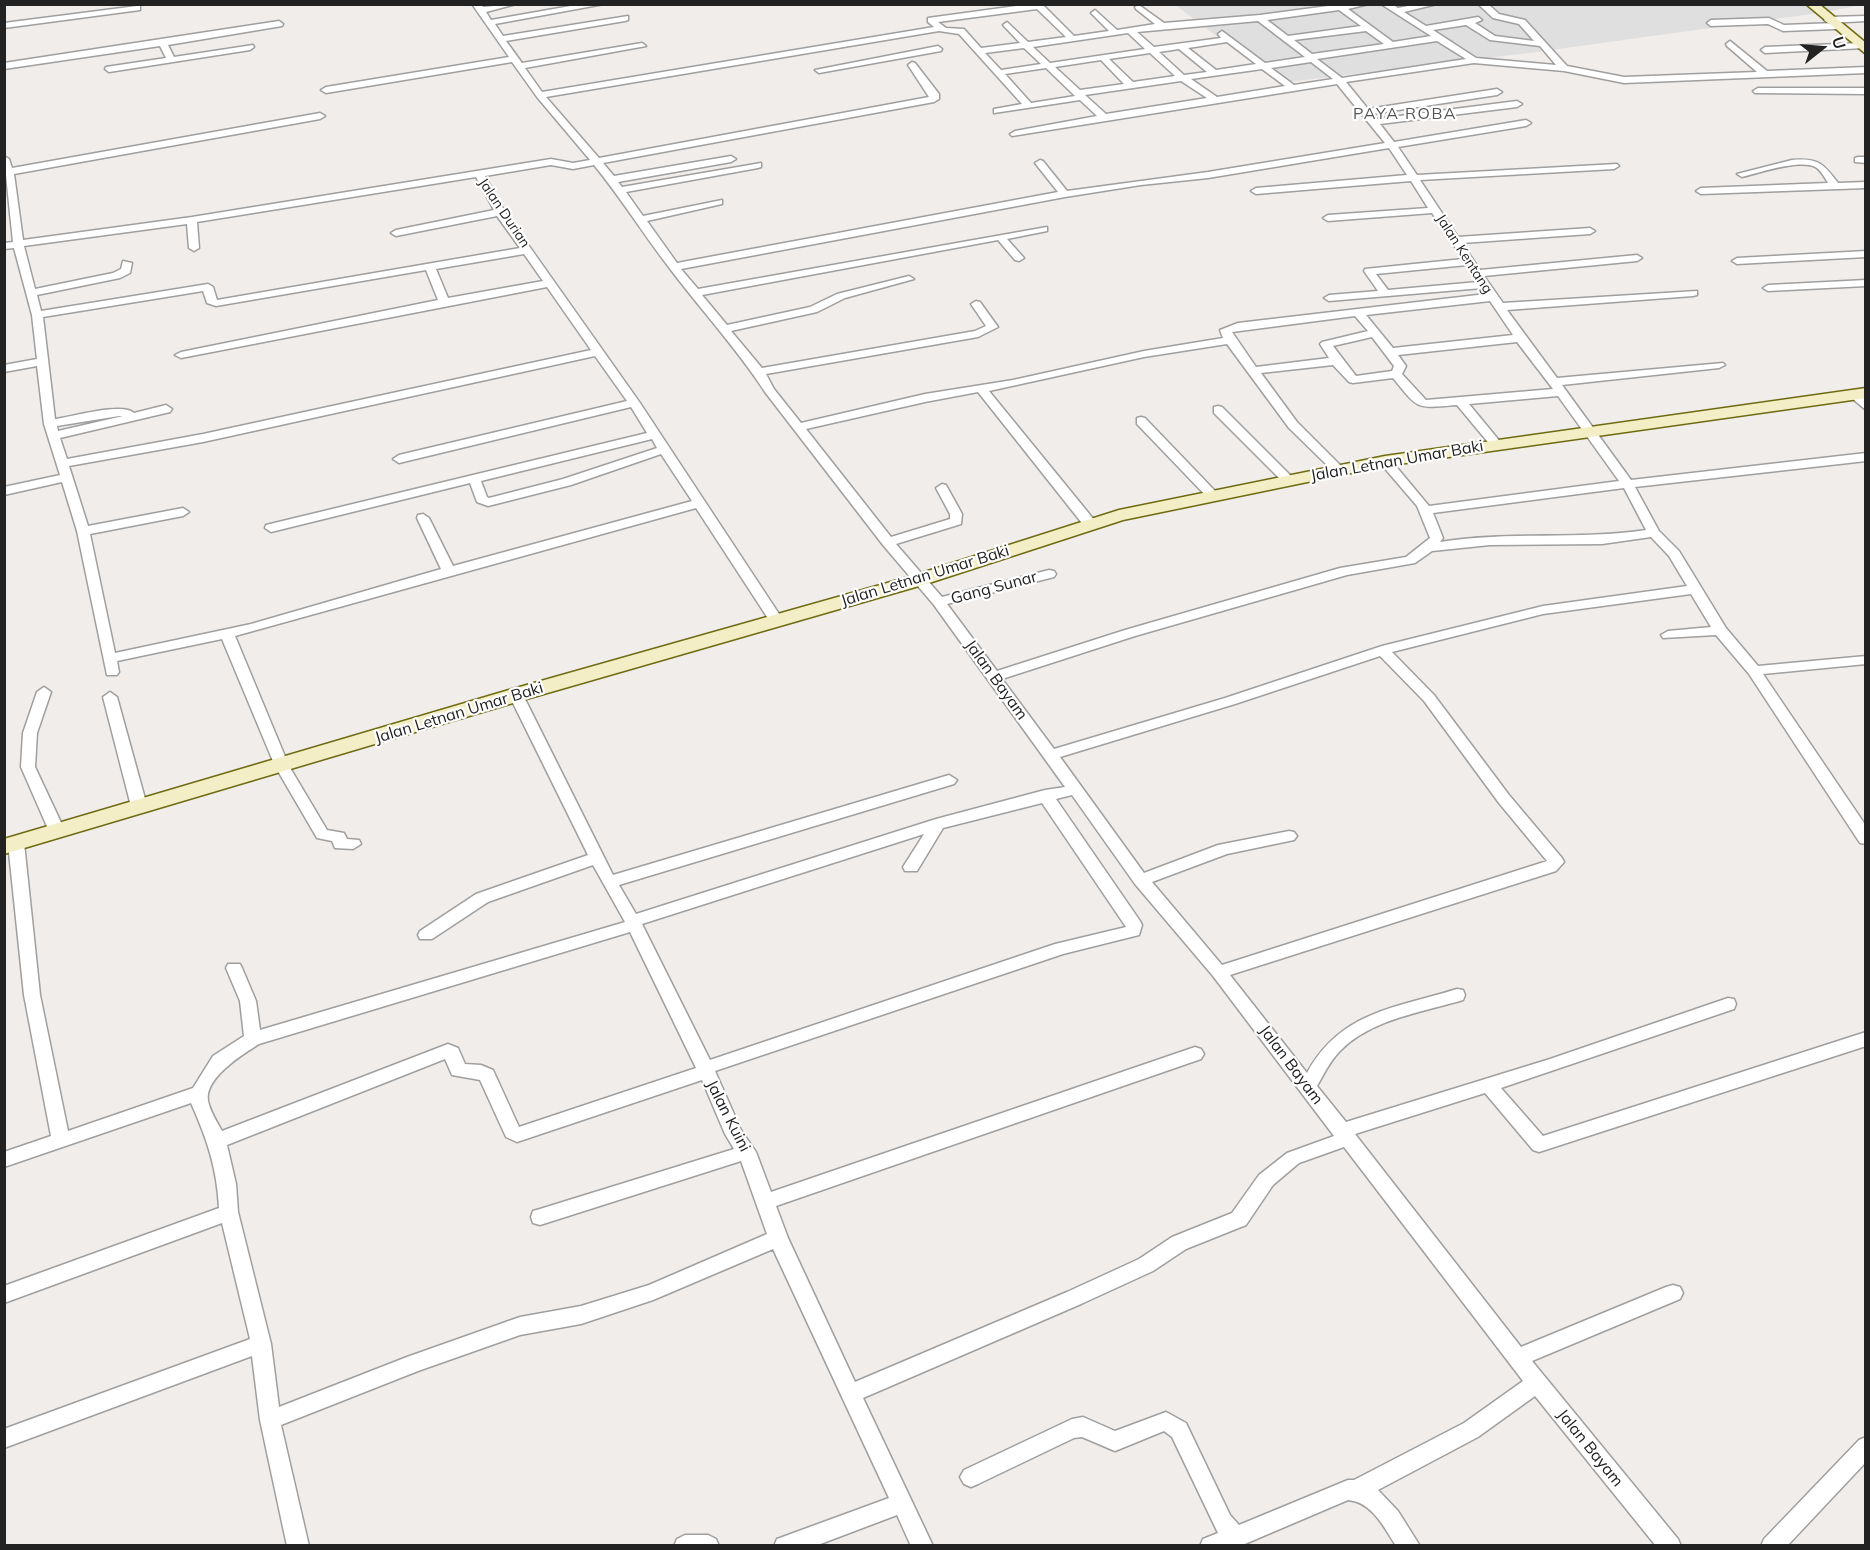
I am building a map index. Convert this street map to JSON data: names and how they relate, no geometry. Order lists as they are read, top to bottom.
{
  "streets": {
    "street": [
      "Jalan Durian",
      "Jalan Kentang",
      "Jalan Letnan Umar Baki",
      "Gang Sunar",
      "Jalan Bayam",
      "Jalan Kuini"
    ]
  },
  "crossings": [
    ["Jalan Durian", "Jalan Letnan Umar Baki"],
    ["Jalan Kentang", "Jalan Letnan Umar Baki"],
    ["Jalan Letnan Umar Baki", "Jalan Bayam"],
    ["Jalan Letnan Umar Baki", "Jalan Kuini"],
    ["Gang Sunar", "Jalan Bayam"]
  ],
  "districts": ["PAYA ROBA"],
  "north": "right"
}
